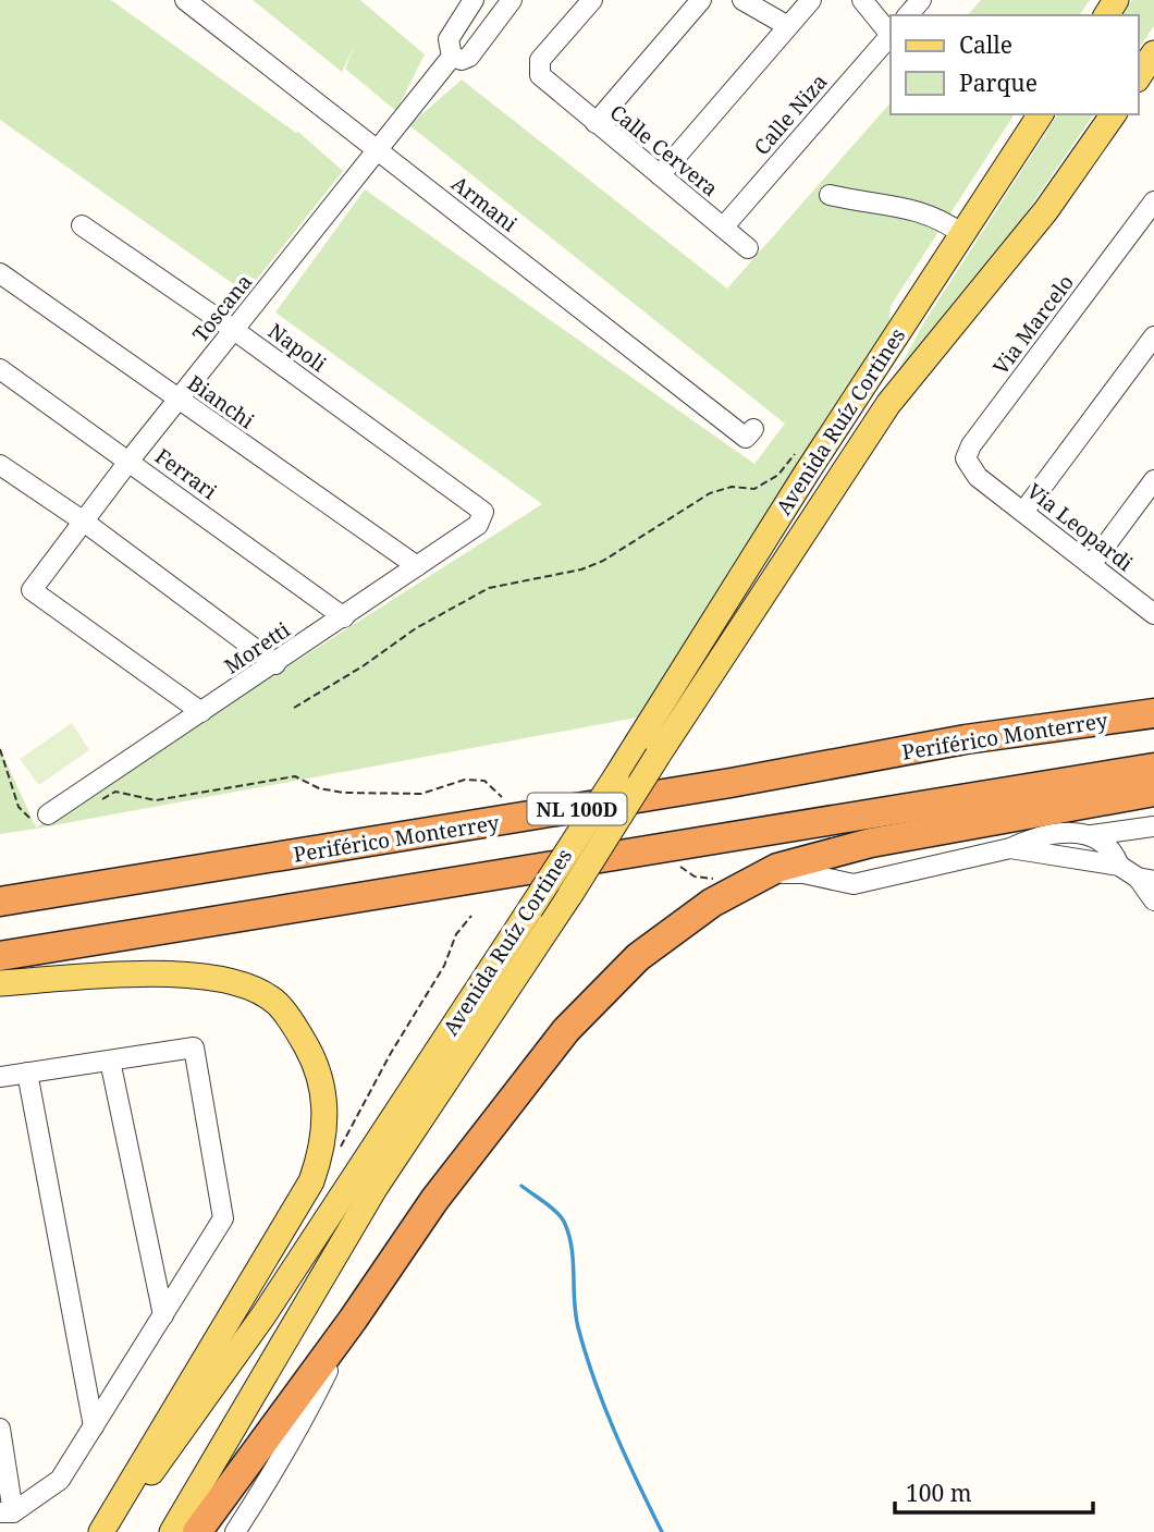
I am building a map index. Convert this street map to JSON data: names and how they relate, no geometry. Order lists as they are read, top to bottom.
{
  "streets": {
    "highway": ["Periférico Monterrey", "NL 100D"],
    "main road": ["Avenida Ruíz Cortines"],
    "street": [
      "Calle Niza",
      "Calle Cervera",
      "Armani",
      "Toscana",
      "Via Marcelo",
      "Napoli",
      "Bianchi",
      "Ferrari",
      "Via Leopardi",
      "Moretti"
    ]
  },
  "crossings": [
    ["Calle Niza", "Calle Cervera"],
    ["Armani", "Toscana"],
    ["Toscana", "Napoli"],
    ["Toscana", "Bianchi"],
    ["Toscana", "Ferrari"],
    ["Toscana", "Moretti"],
    ["Via Marcelo", "Via Leopardi"],
    ["Napoli", "Moretti"],
    ["Bianchi", "Moretti"],
    ["Ferrari", "Moretti"]
  ],
  "legend": ["Calle", "Parque"],
  "scale_bar": "100 m"
}
